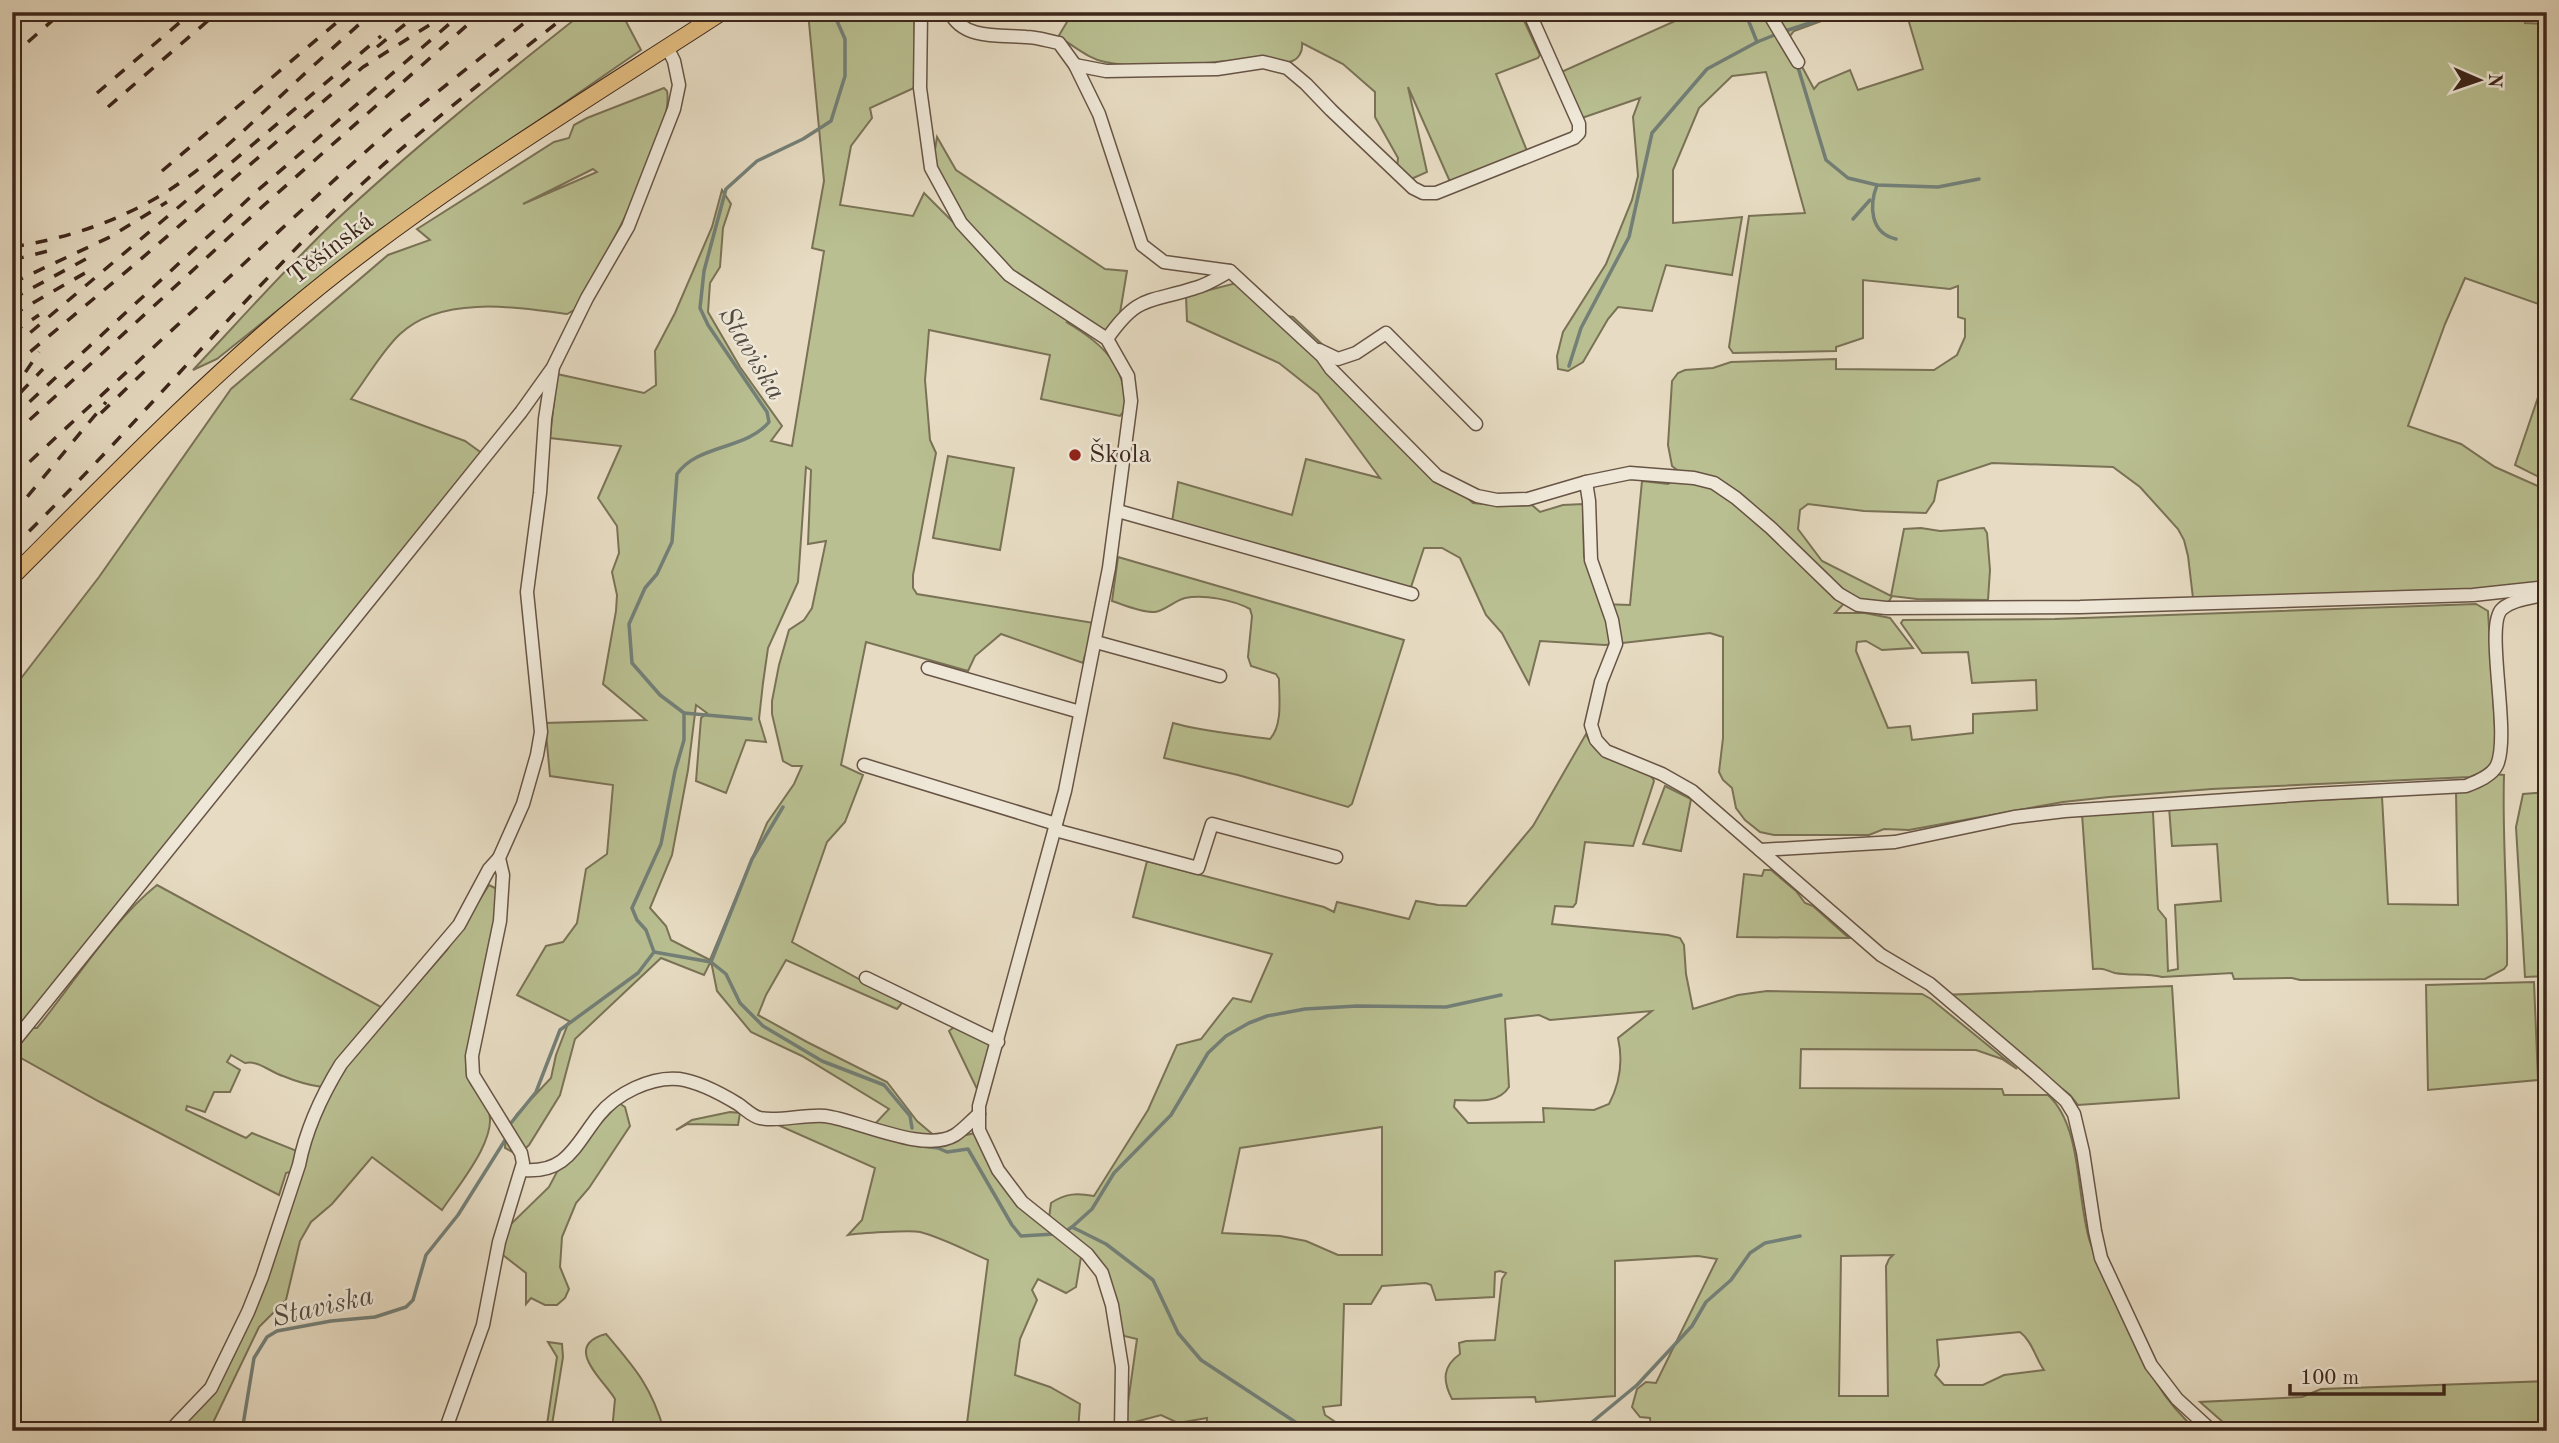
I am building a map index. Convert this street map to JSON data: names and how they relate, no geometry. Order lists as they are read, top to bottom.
{
  "streets": {
    "main road": ["Těšínská"]
  },
  "water": ["Staviska"],
  "places": ["Škola"],
  "scale_bar": "100 m",
  "north": "right"
}
